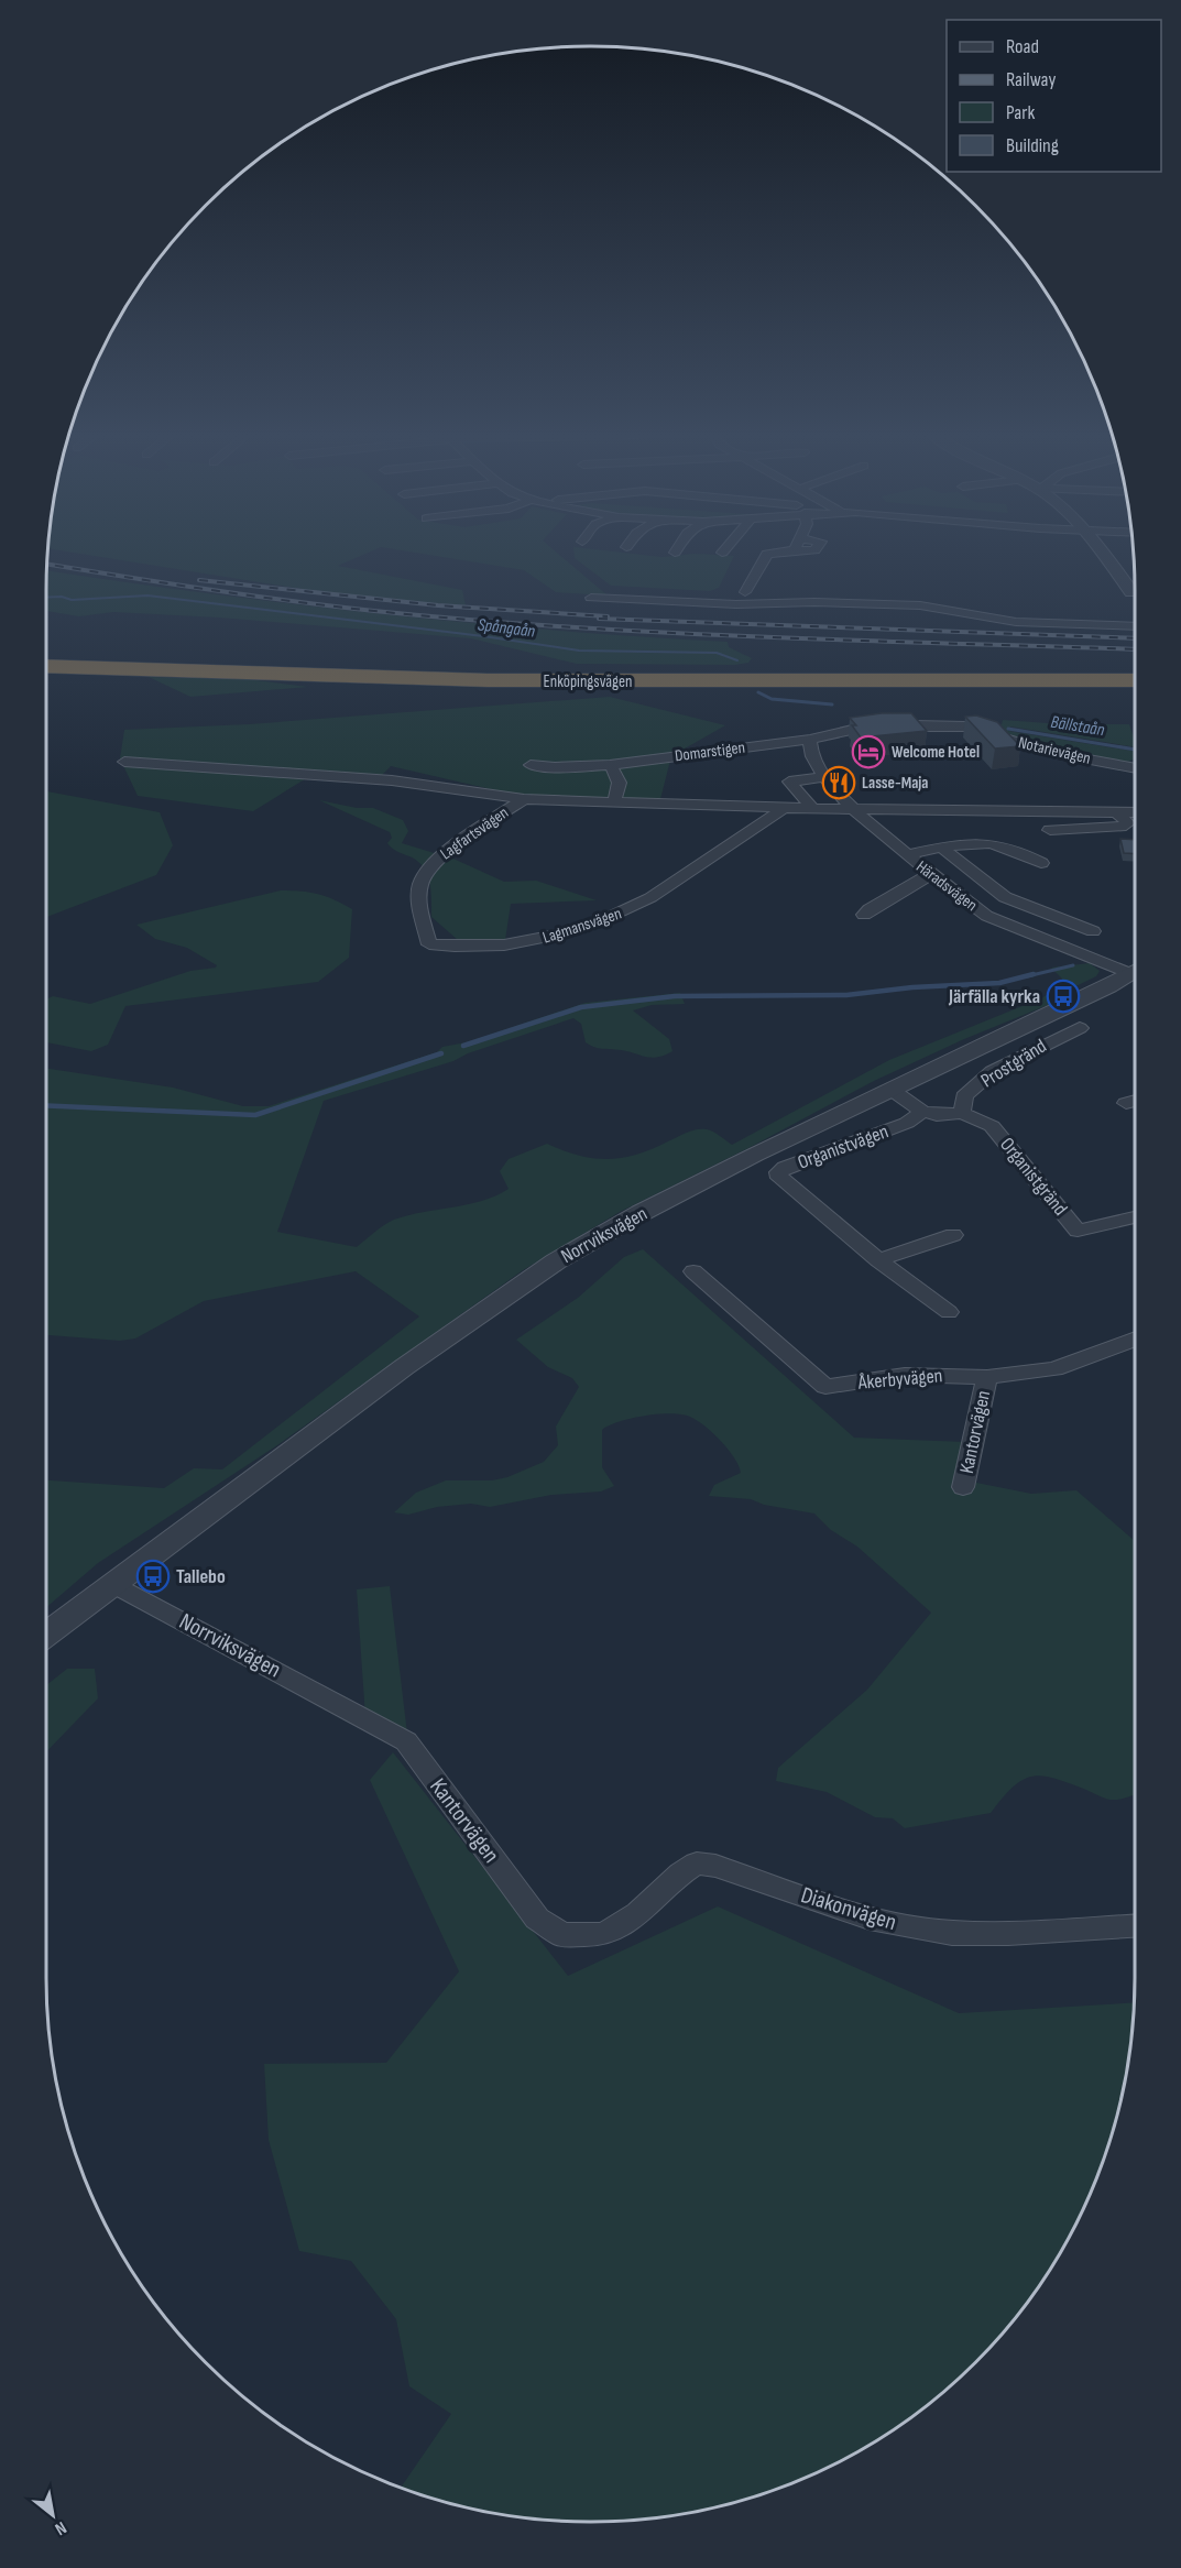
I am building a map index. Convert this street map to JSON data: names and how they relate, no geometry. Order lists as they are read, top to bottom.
{
  "streets": {
    "highway": ["Enköpingsvägen"],
    "street": [
      "Notarievägen",
      "Domarstigen",
      "Lagfartsvägen",
      "Häradsvägen",
      "Lagmansvägen",
      "Prostgränd",
      "Organistvägen",
      "Organistgränd",
      "Norrviksvägen",
      "Åkerbyvägen",
      "Kantorvägen",
      "Diakonvägen"
    ]
  },
  "crossings": [
    ["Notarievägen", "Domarstigen"],
    ["Notarievägen", "Häradsvägen"],
    ["Domarstigen", "Häradsvägen"],
    ["Lagfartsvägen", "Lagmansvägen"],
    ["Prostgränd", "Organistgränd"],
    ["Organistvägen", "Organistgränd"],
    ["Organistvägen", "Norrviksvägen"],
    ["Norrviksvägen", "Kantorvägen"],
    ["Åkerbyvägen", "Kantorvägen"],
    ["Kantorvägen", "Diakonvägen"]
  ],
  "water": ["Spångaån", "Bällstaån"],
  "places": {
    "hotel": ["Welcome Hotel"],
    "restaurant": ["Lasse-Maja"],
    "bus stop": ["Järfälla kyrka", "Tallebo"]
  },
  "legend": [
    "Road",
    "Railway",
    "Park",
    "Building"
  ],
  "north": "bottom right"
}
